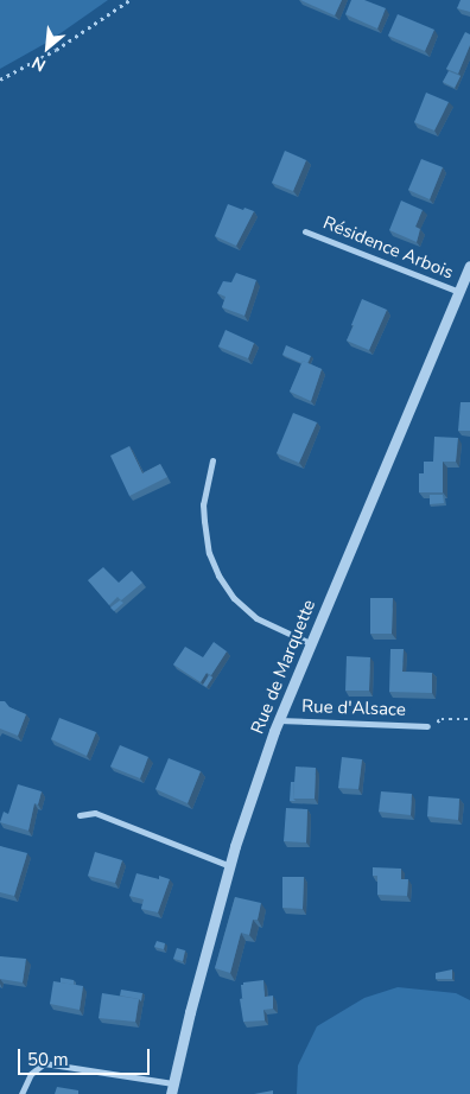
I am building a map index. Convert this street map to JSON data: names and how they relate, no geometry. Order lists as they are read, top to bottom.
{
  "streets": {
    "street": ["Résidence Arbois", "Rue de Marquette", "Rue d'Alsace"]
  },
  "crossings": [
    ["Résidence Arbois", "Rue de Marquette"],
    ["Rue de Marquette", "Rue d'Alsace"]
  ],
  "scale_bar": "50 m",
  "north": "bottom left"
}
